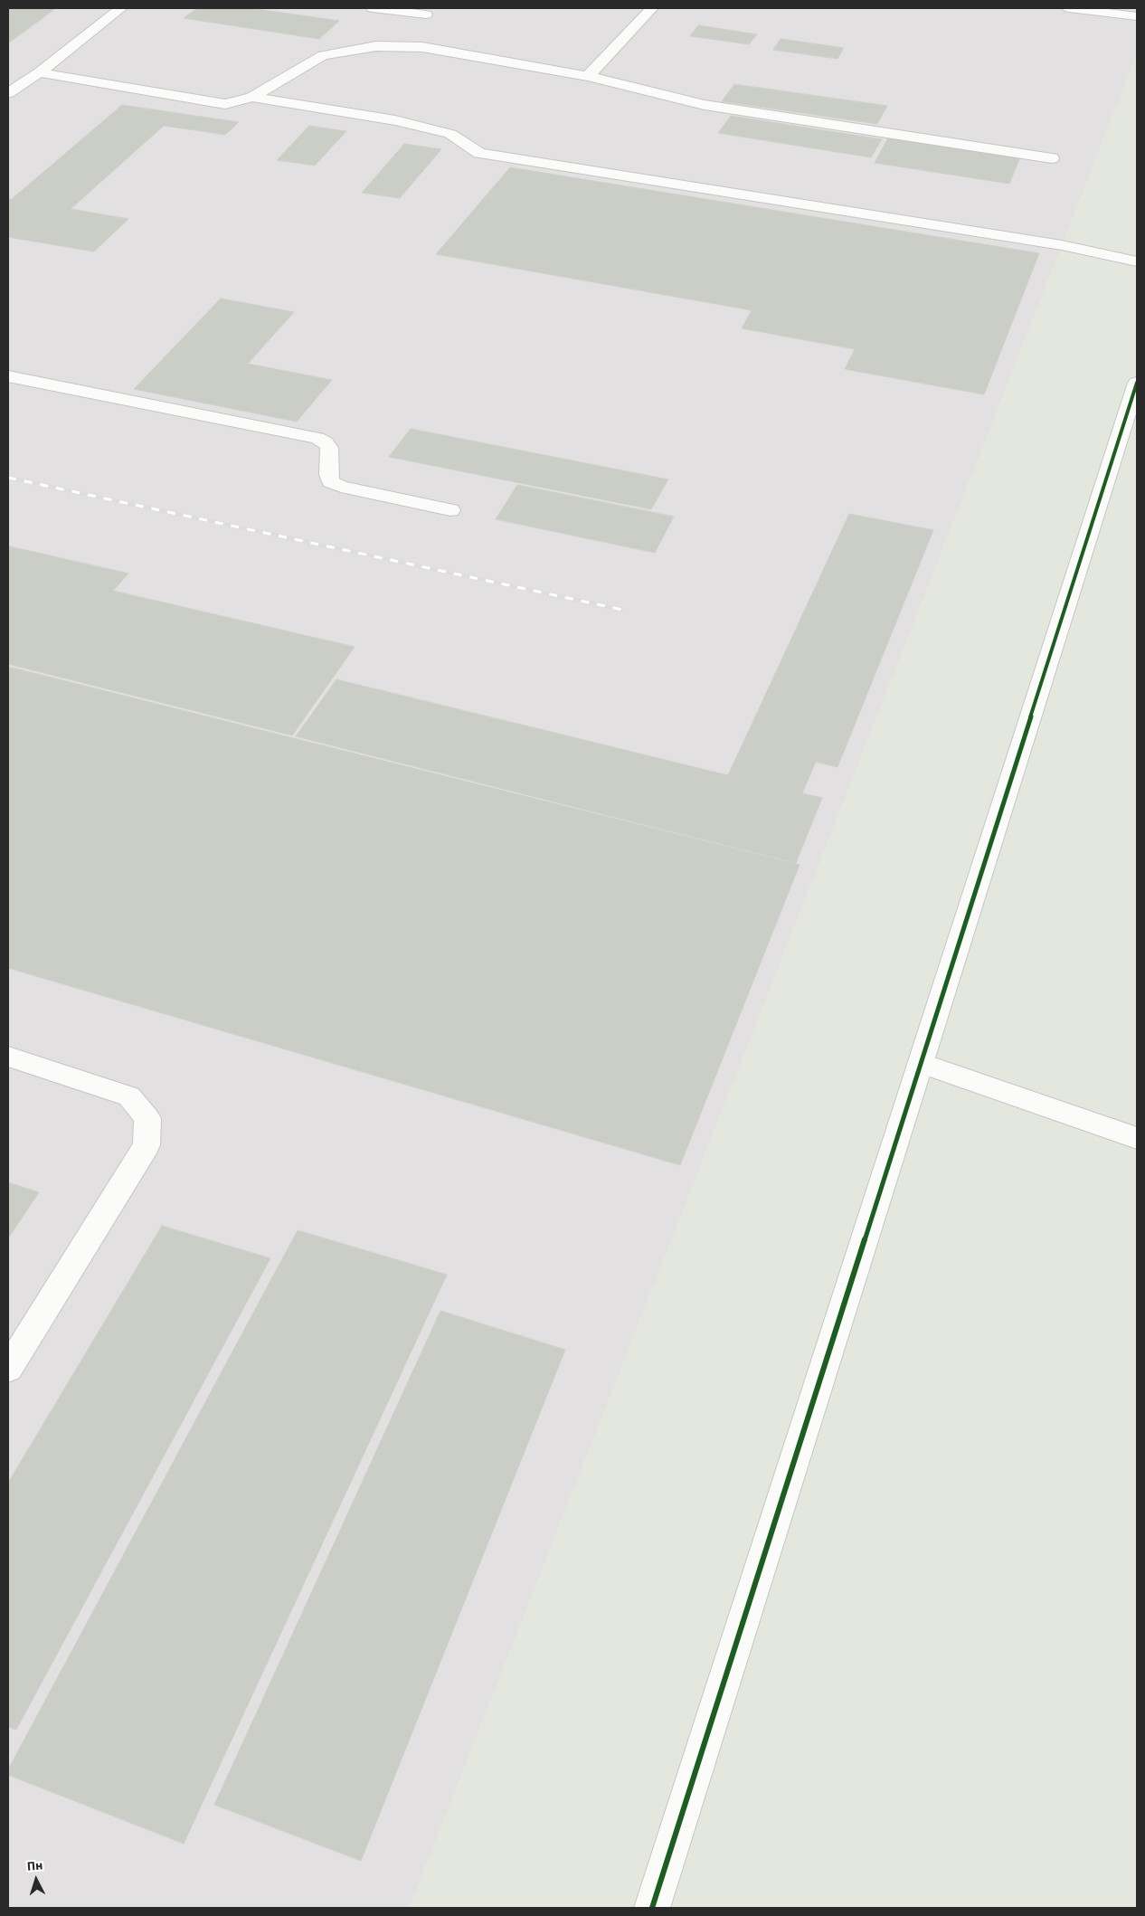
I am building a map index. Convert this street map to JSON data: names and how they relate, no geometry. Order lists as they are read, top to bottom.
{
  "north": "top"
}
